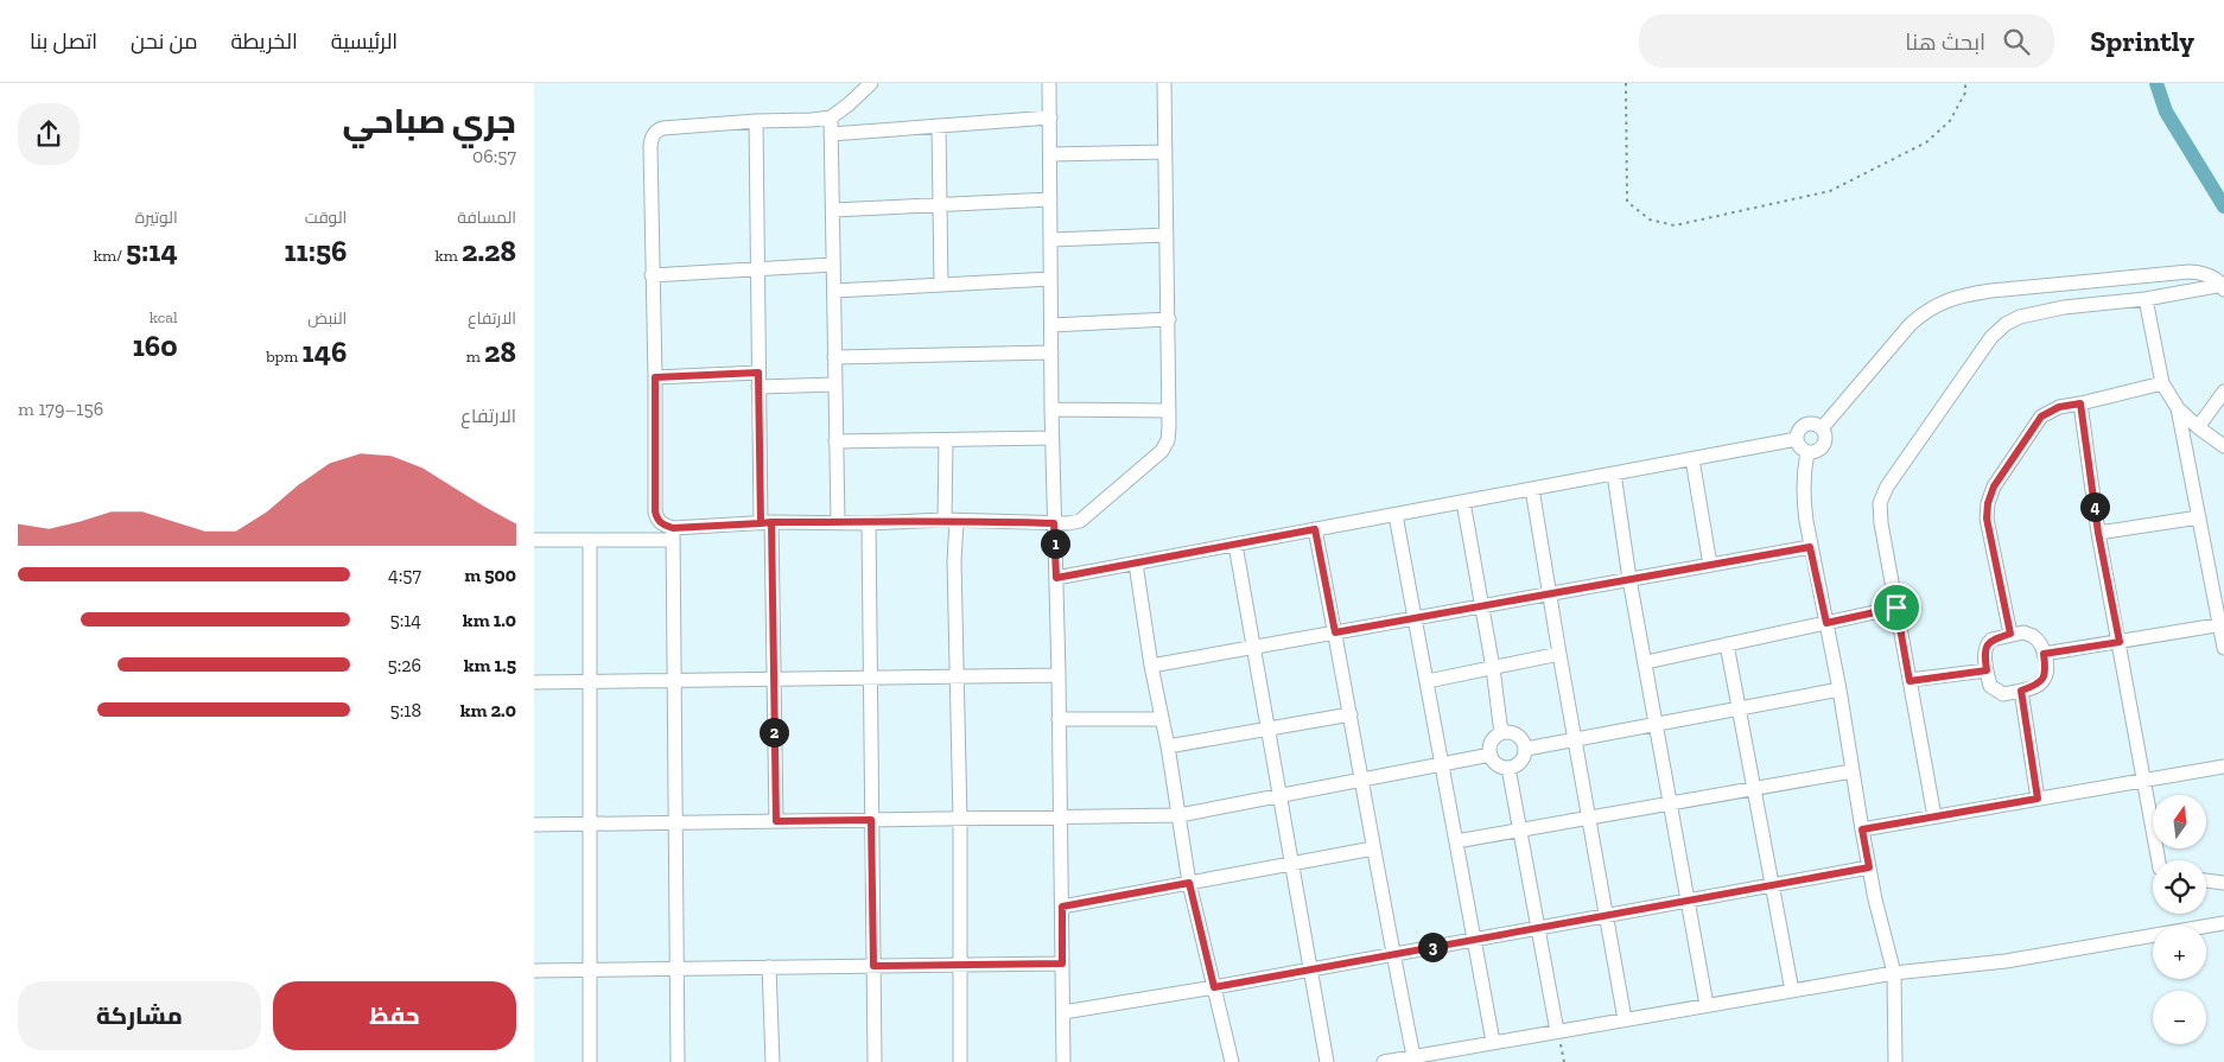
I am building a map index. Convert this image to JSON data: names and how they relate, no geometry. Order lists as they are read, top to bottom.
{
  "north": "top",
  "page": {
    "header": "Sprintly",
    "search": "ابحث هنا",
    "nav": [
      "الرئيسية",
      "الخريطة",
      "من نحن",
      "اتصل بنا"
    ],
    "heading": ["جري صباحي", "06:57"],
    "stats": [
      ["المسافة", "2.28 km"],
      ["الوقت", "11:56"],
      ["الوتيرة", "5:14 /km"],
      ["الارتفاع", "28 m"],
      ["النبض", "146 bpm"],
      ["kcal", "160"]
    ],
    "chart": ["الارتفاع", "156–179 m"],
    "pins": [
      "4",
      "1",
      "2",
      "3"
    ],
    "list": [
      {
        "name": "500 m",
        "note": "4:57"
      },
      {
        "name": "1.0 km",
        "note": "5:14"
      },
      {
        "name": "1.5 km",
        "note": "5:26"
      },
      {
        "name": "2.0 km",
        "note": "5:18"
      }
    ],
    "map_buttons": ["+", "−"],
    "buttons": ["حفظ", "مشاركة"]
  }
}
